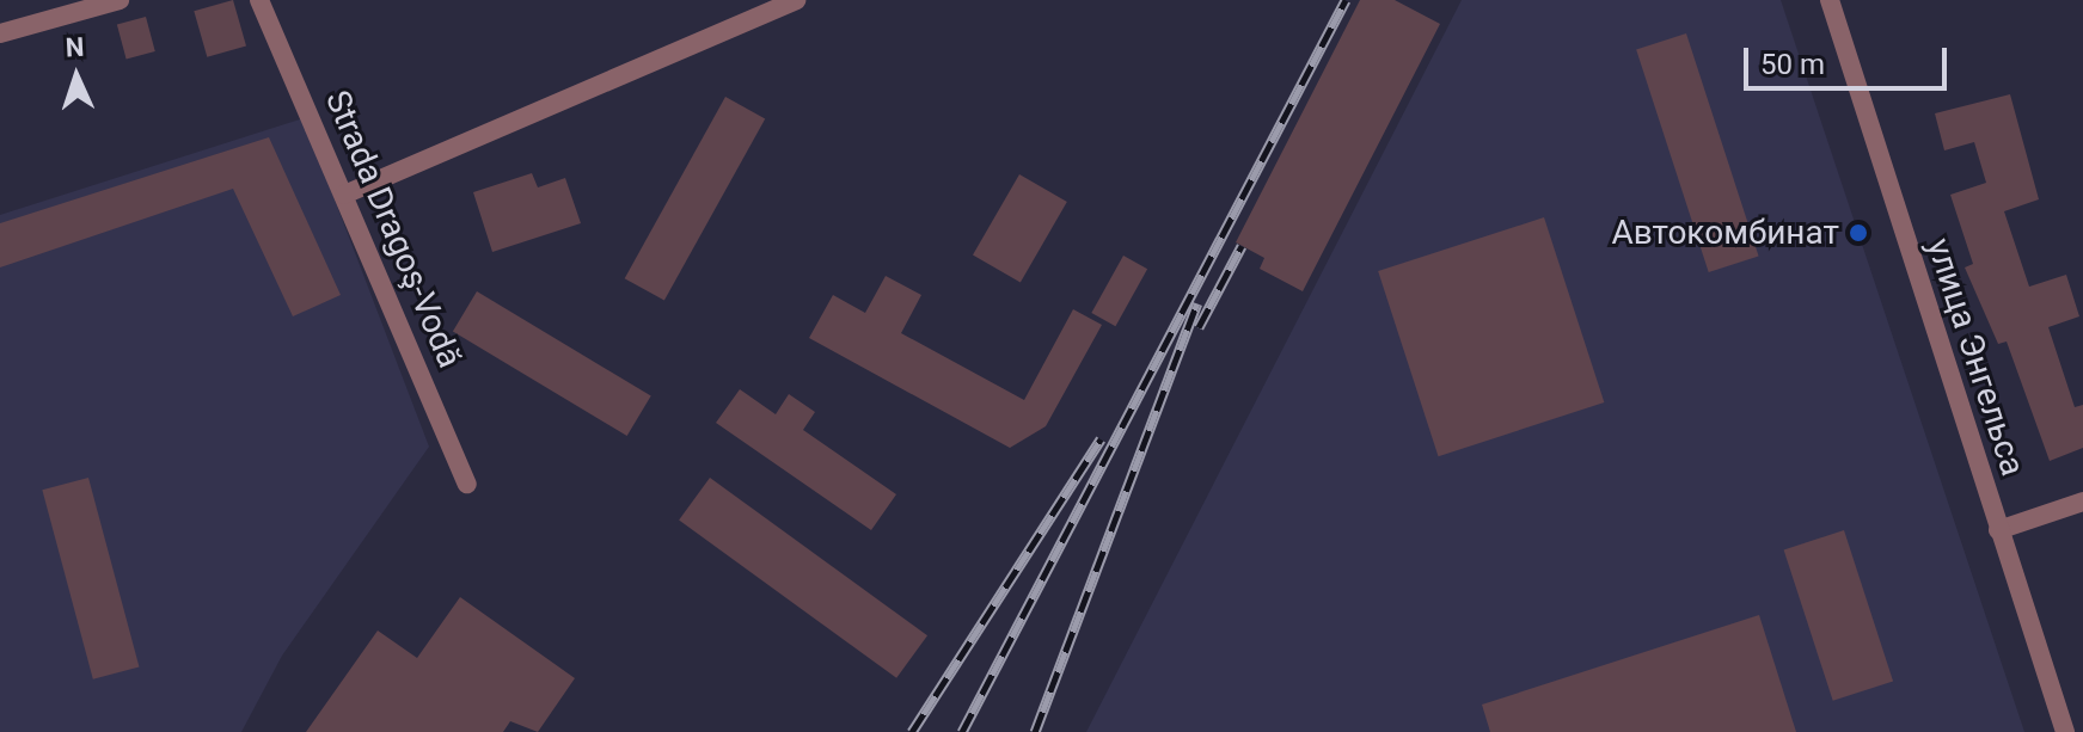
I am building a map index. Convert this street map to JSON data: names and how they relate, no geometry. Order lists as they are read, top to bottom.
{
  "streets": {
    "street": ["Strada Dragoş-Vodă", "улица Энгельса"]
  },
  "places": ["Автокомбинат"],
  "scale_bar": "50 m",
  "north": "top"
}
